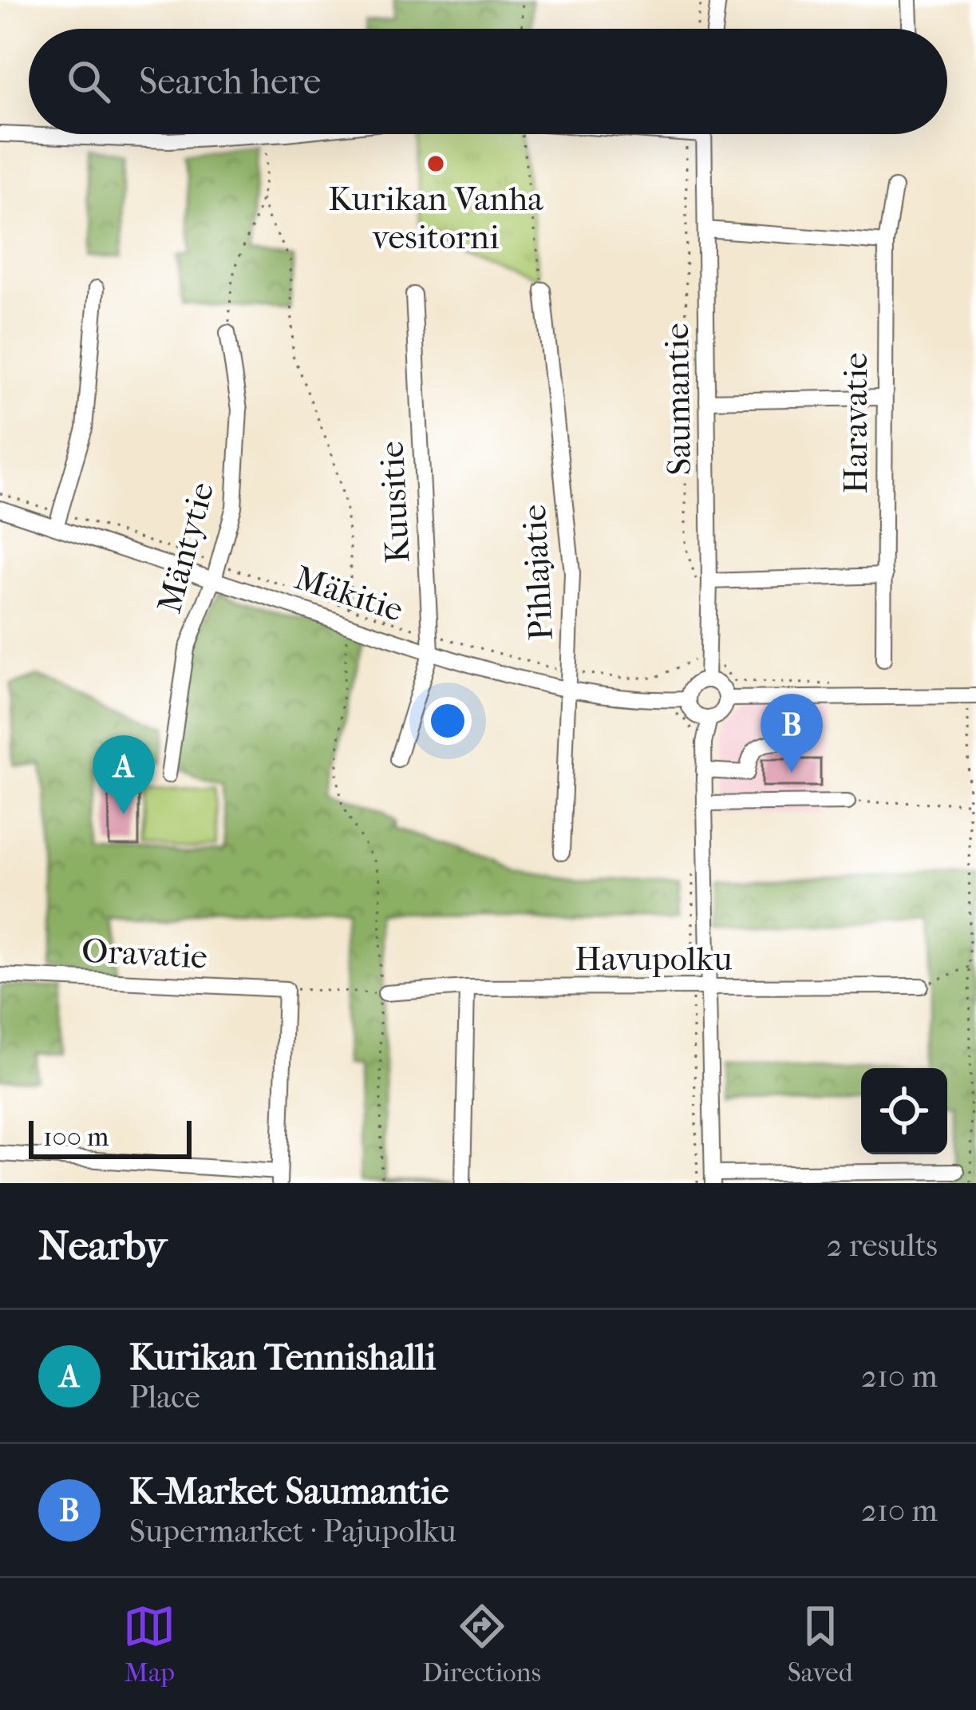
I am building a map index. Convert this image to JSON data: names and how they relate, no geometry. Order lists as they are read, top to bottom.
{
  "streets": {
    "street": [
      "Saumantie",
      "Haravatie",
      "Kuusitie",
      "Mäntytie",
      "Pihlajatie",
      "Mäkitie",
      "Oravatie",
      "Havupolku"
    ]
  },
  "crossings": [
    ["Saumantie", "Mäkitie"],
    ["Kuusitie", "Mäkitie"],
    ["Mäntytie", "Mäkitie"],
    ["Pihlajatie", "Mäkitie"]
  ],
  "places": ["Kurikan Vanha vesitorni"],
  "scale_bar": "100 m",
  "page": {
    "search": "Search here",
    "pins": ["B", "A"],
    "scale": "100 m",
    "heading": ["Nearby", "2 results"],
    "list": [
      {
        "mark": "A",
        "name": "Kurikan Tennishalli",
        "note": "Place",
        "value": "210 m"
      },
      {
        "mark": "B",
        "name": "K-Market Saumantie",
        "note": "Supermarket · Pajupolku",
        "value": "210 m"
      }
    ],
    "nav": ["Map", "Directions", "Saved"]
  }
}
